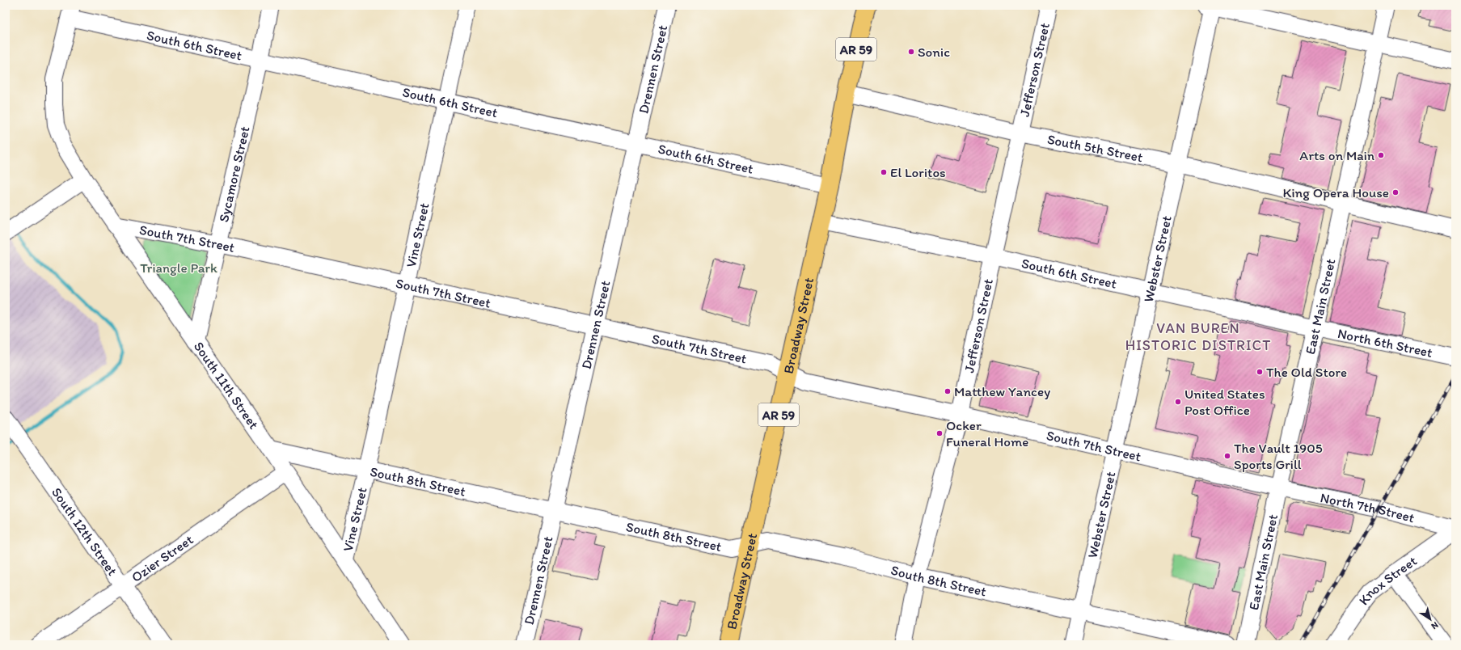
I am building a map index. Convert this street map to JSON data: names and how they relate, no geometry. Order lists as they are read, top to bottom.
{
  "streets": {
    "main road": ["AR 59", "Broadway Street"],
    "street": [
      "South 6th Street",
      "Drennen Street",
      "Jefferson Street",
      "South 5th Street",
      "Sycamore Street",
      "Vine Street",
      "South 7th Street",
      "Webster Street",
      "East Main Street",
      "North 6th Street",
      "South 11th Street",
      "South 8th Street",
      "North 7th Street",
      "South 12th Street",
      "Ozier Street",
      "Knox Street"
    ]
  },
  "crossings": [
    ["South 6th Street", "Drennen Street"],
    ["South 6th Street", "Jefferson Street"],
    ["South 6th Street", "Sycamore Street"],
    ["South 6th Street", "Vine Street"],
    ["South 6th Street", "Webster Street"],
    ["South 6th Street", "East Main Street"],
    ["South 6th Street", "Broadway Street"],
    ["South 6th Street", "North 6th Street"],
    ["South 6th Street", "South 11th Street"],
    ["Drennen Street", "South 7th Street"],
    ["Drennen Street", "South 8th Street"],
    ["Jefferson Street", "South 5th Street"],
    ["Jefferson Street", "South 7th Street"],
    ["Jefferson Street", "South 8th Street"],
    ["South 5th Street", "Webster Street"],
    ["South 5th Street", "East Main Street"],
    ["South 5th Street", "Broadway Street"],
    ["Sycamore Street", "South 7th Street"],
    ["Sycamore Street", "South 11th Street"],
    ["Vine Street", "South 7th Street"],
    ["Vine Street", "South 11th Street"],
    ["Vine Street", "South 8th Street"],
    ["South 7th Street", "Webster Street"],
    ["South 7th Street", "East Main Street"],
    ["South 7th Street", "Broadway Street"],
    ["South 7th Street", "South 11th Street"],
    ["South 7th Street", "North 7th Street"],
    ["Webster Street", "South 8th Street"],
    ["East Main Street", "North 6th Street"],
    ["East Main Street", "North 7th Street"],
    ["Broadway Street", "South 8th Street"],
    ["South 11th Street", "South 8th Street"],
    ["South 11th Street", "Ozier Street"],
    ["North 7th Street", "Knox Street"],
    ["South 12th Street", "Ozier Street"]
  ],
  "districts": ["VAN BUREN HISTORIC DISTRICT"],
  "parks": ["Triangle Park"],
  "places": [
    "Sonic",
    "Arts on Main",
    "El Loritos",
    "King Opera House",
    "The Old Store",
    "Matthew Yancey",
    "United States Post Office",
    "Ocker Funeral Home",
    "The Vault 1905 Sports Grill"
  ],
  "north": "bottom right"
}
